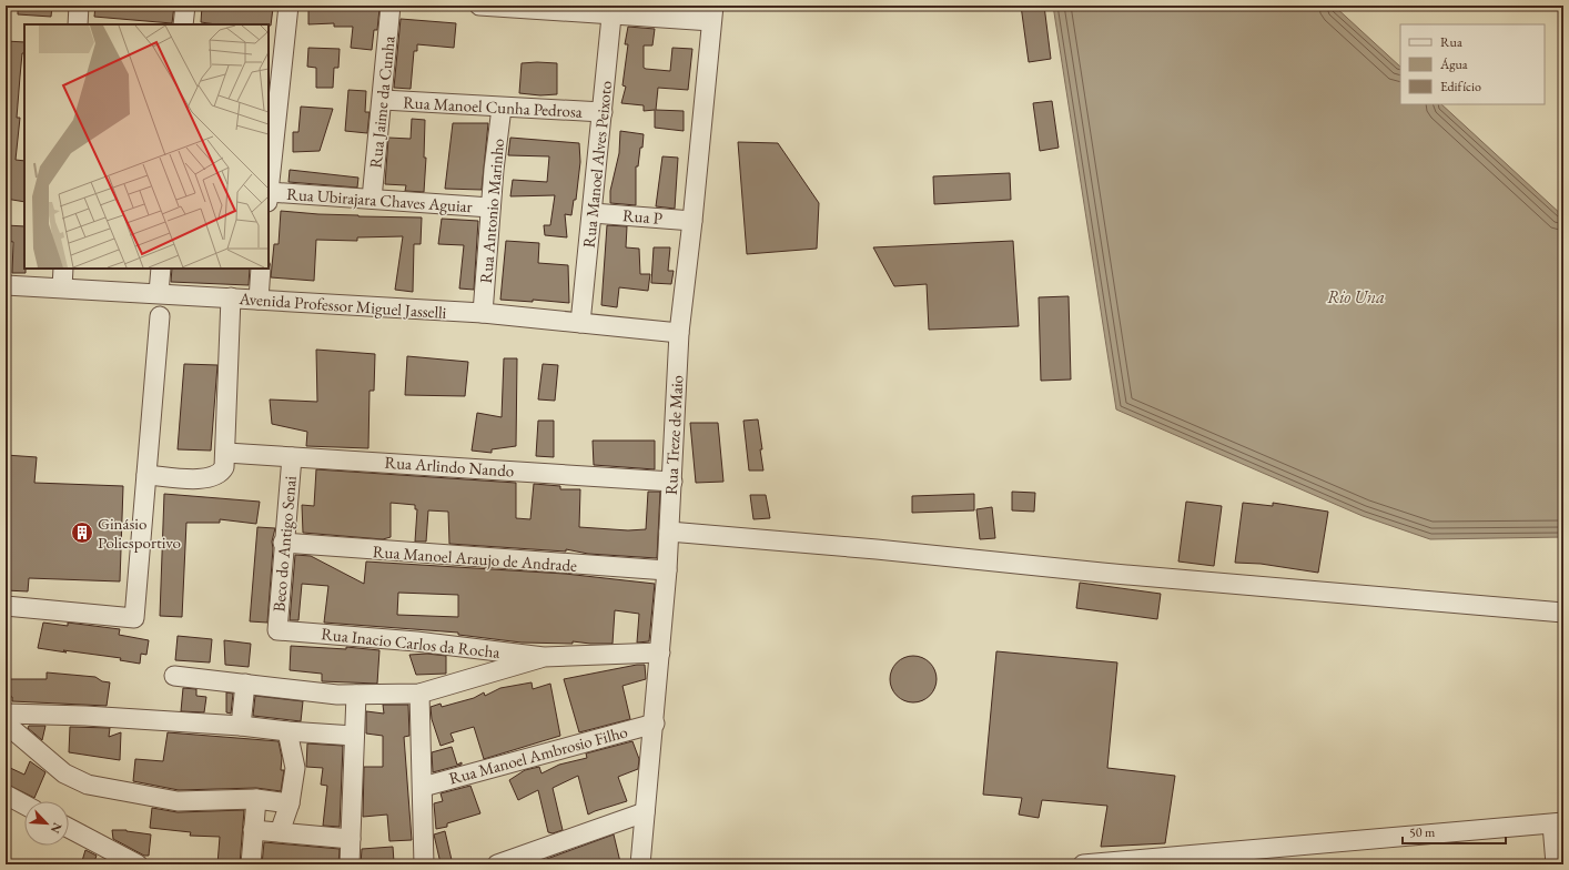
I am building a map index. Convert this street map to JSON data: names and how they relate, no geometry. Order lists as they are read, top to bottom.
{
  "streets": {
    "street": [
      "Rua Jaime da Cunha",
      "Rua Manoel Cunha Pedrosa",
      "Rua Manoel Alves Peixoto",
      "Rua Ubirajara Chaves Aguiar",
      "Rua Antonio Marinho",
      "Rua P",
      "Avenida Professor Miguel Jasselli",
      "Rua Treze de Maio",
      "Rua Arlindo Nando",
      "Beco do Antigo Senai",
      "Rua Manoel Araujo de Andrade",
      "Rua Inacio Carlos da Rocha",
      "Rua Manoel Ambrosio Filho"
    ]
  },
  "crossings": [
    ["Rua Jaime da Cunha", "Rua Manoel Cunha Pedrosa"],
    ["Rua Jaime da Cunha", "Rua Ubirajara Chaves Aguiar"],
    ["Rua Manoel Cunha Pedrosa", "Rua Manoel Alves Peixoto"],
    ["Rua Manoel Cunha Pedrosa", "Rua Antonio Marinho"],
    ["Rua Manoel Alves Peixoto", "Rua P"],
    ["Rua Manoel Alves Peixoto", "Avenida Professor Miguel Jasselli"],
    ["Rua Ubirajara Chaves Aguiar", "Rua Antonio Marinho"],
    ["Rua Antonio Marinho", "Avenida Professor Miguel Jasselli"],
    ["Rua P", "Rua Treze de Maio"],
    ["Avenida Professor Miguel Jasselli", "Rua Treze de Maio"],
    ["Rua Treze de Maio", "Rua Arlindo Nando"],
    ["Rua Treze de Maio", "Rua Manoel Araujo de Andrade"],
    ["Rua Treze de Maio", "Rua Inacio Carlos da Rocha"],
    ["Rua Treze de Maio", "Rua Manoel Ambrosio Filho"],
    ["Rua Arlindo Nando", "Beco do Antigo Senai"],
    ["Beco do Antigo Senai", "Rua Manoel Araujo de Andrade"],
    ["Beco do Antigo Senai", "Rua Inacio Carlos da Rocha"]
  ],
  "water": ["Rio Una"],
  "places": {
    "building": ["Ginásio Poliesportivo"]
  },
  "legend": ["Rua", "Água", "Edifício"],
  "scale_bar": "50 m",
  "north": "bottom right"
}
